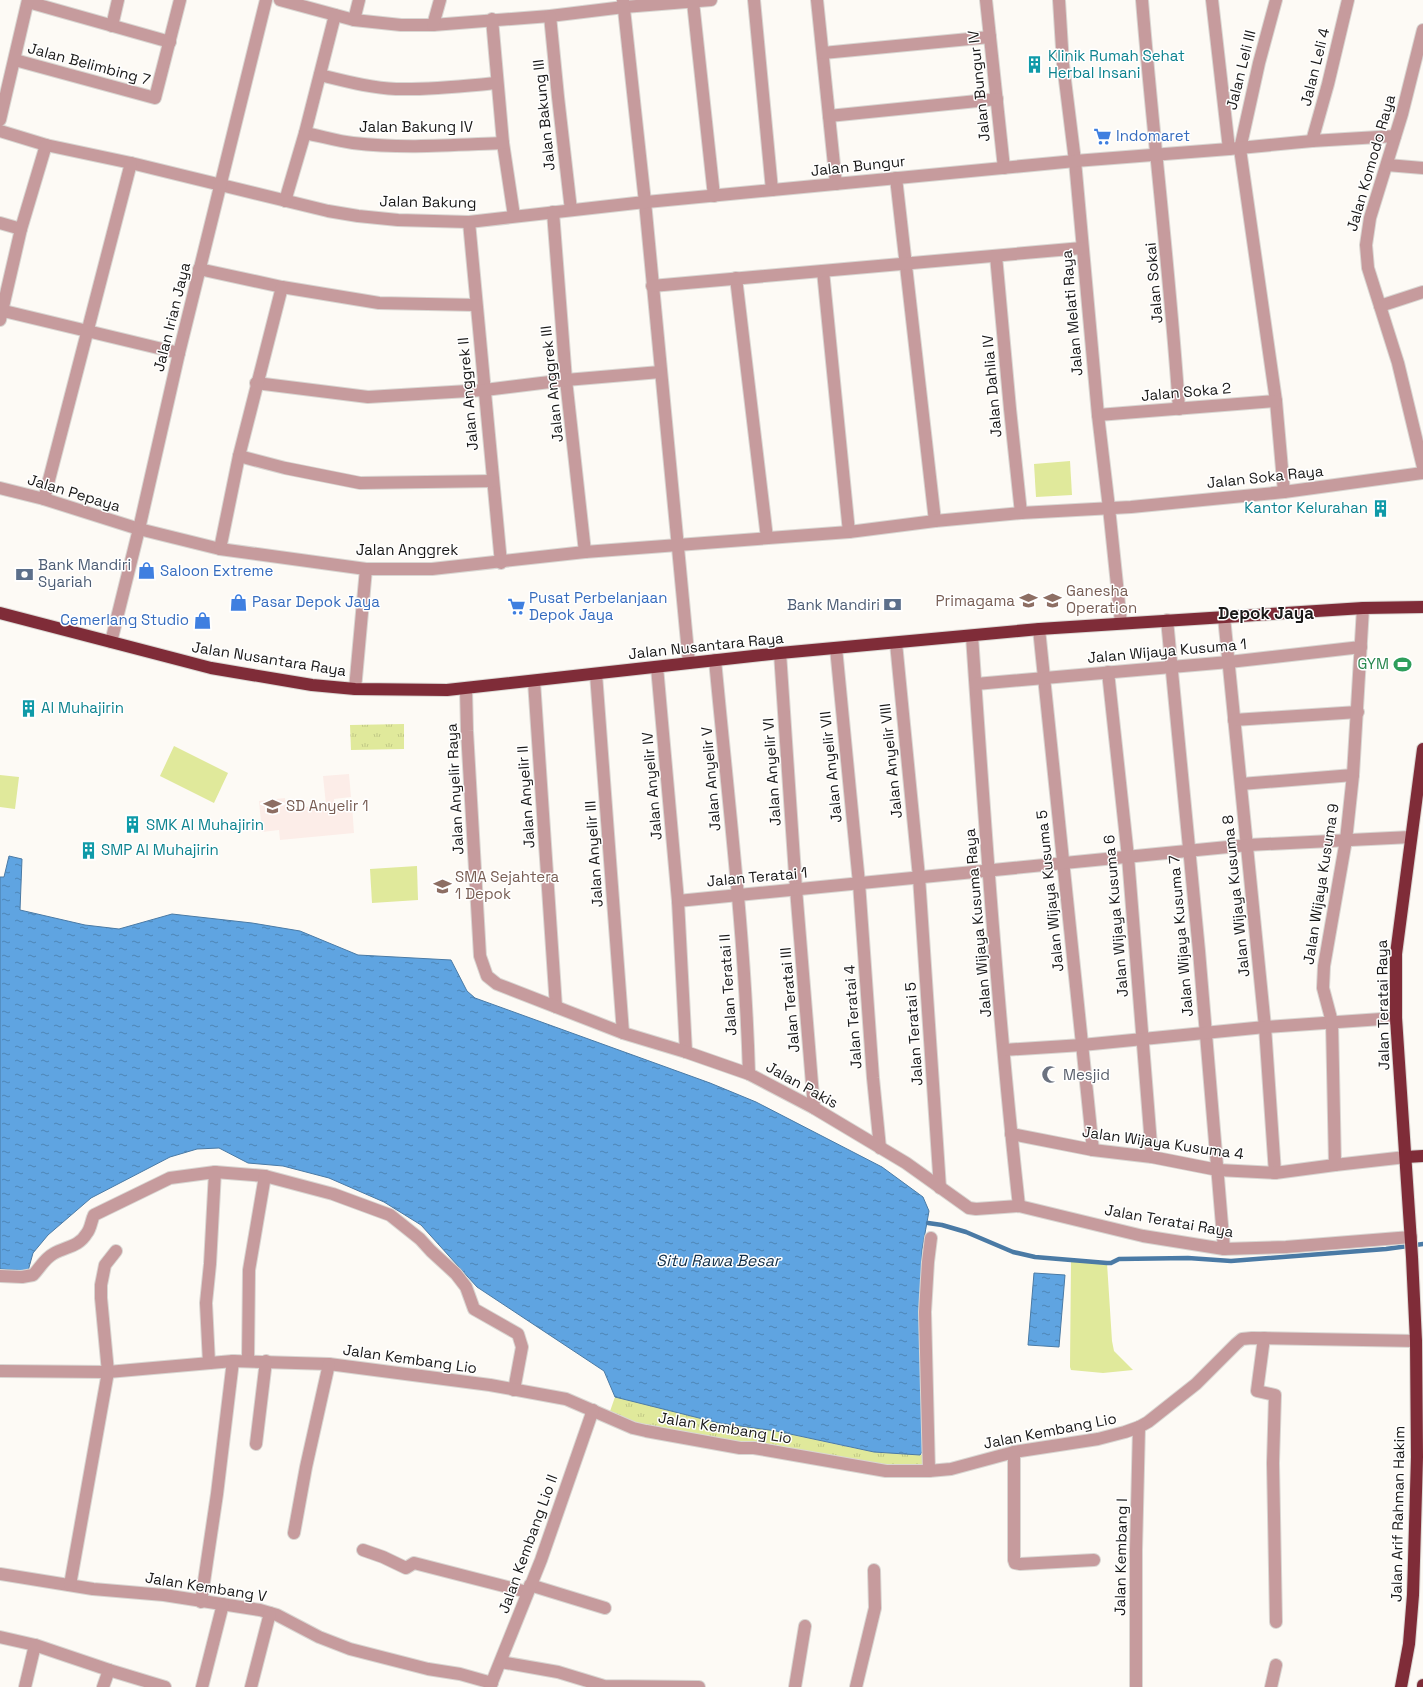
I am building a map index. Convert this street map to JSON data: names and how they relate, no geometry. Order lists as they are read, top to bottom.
{
  "streets": {
    "highway": ["Jalan Nusantara Raya", "Jalan Teratai Raya", "Jalan Arif Rahman Hakim"],
    "street": [
      "Jalan Belimbing 7",
      "Jalan Leli 4",
      "Jalan Leli III",
      "Jalan Bungur IV",
      "Jalan Bakung III",
      "Jalan Bakung IV",
      "Jalan Komodo Raya",
      "Jalan Bungur",
      "Jalan Bakung",
      "Jalan Sokai",
      "Jalan Melati Raya",
      "Jalan Irian Jaya",
      "Jalan Anggrek III",
      "Jalan Dahlia IV",
      "Jalan Soka 2",
      "Jalan Anggrek II",
      "Jalan Soka Raya",
      "Jalan Pepaya",
      "Jalan Anggrek",
      "Jalan Wijaya Kusuma 1",
      "Jalan Anyelir VIII",
      "Jalan Anyelir VII",
      "Jalan Anyelir VI",
      "Jalan Anyelir V",
      "Jalan Anyelir IV",
      "Jalan Anyelir Raya",
      "Jalan Anyelir II",
      "Jalan Anyelir III",
      "Jalan Teratai 1",
      "Jalan Wijaya Kusuma 9",
      "Jalan Wijaya Kusuma 5",
      "Jalan Wijaya Kusuma 8",
      "Jalan Wijaya Kusuma 6",
      "Jalan Wijaya Kusuma Raya",
      "Jalan Wijaya Kusuma 7",
      "Jalan Teratai II",
      "Jalan Teratai III",
      "Jalan Teratai 4",
      "Jalan Teratai 5",
      "Jalan Pakis",
      "Jalan Wijaya Kusuma 4",
      "Jalan Kembang Lio",
      "Jalan Kembang Lio II",
      "Jalan Kembang I",
      "Jalan Kembang V"
    ]
  },
  "crossings": [
    ["Jalan Leli 4", "Jalan Bungur"],
    ["Jalan Leli III", "Jalan Bungur"],
    ["Jalan Bungur IV", "Jalan Bungur"],
    ["Jalan Bakung III", "Jalan Bakung"],
    ["Jalan Komodo Raya", "Jalan Bungur"],
    ["Jalan Bungur", "Jalan Bakung"],
    ["Jalan Bungur", "Jalan Sokai"],
    ["Jalan Bungur", "Jalan Melati Raya"],
    ["Jalan Bakung", "Jalan Irian Jaya"],
    ["Jalan Bakung", "Jalan Anggrek III"],
    ["Jalan Bakung", "Jalan Anggrek II"],
    ["Jalan Sokai", "Jalan Soka 2"],
    ["Jalan Melati Raya", "Jalan Soka 2"],
    ["Jalan Melati Raya", "Jalan Soka Raya"],
    ["Jalan Melati Raya", "Jalan Nusantara Raya"],
    ["Jalan Irian Jaya", "Jalan Pepaya"],
    ["Jalan Irian Jaya", "Jalan Anggrek"],
    ["Jalan Irian Jaya", "Jalan Nusantara Raya"],
    ["Jalan Anggrek III", "Jalan Anggrek"],
    ["Jalan Dahlia IV", "Jalan Soka Raya"],
    ["Jalan Anggrek II", "Jalan Anggrek"],
    ["Jalan Soka Raya", "Jalan Anggrek"],
    ["Jalan Pepaya", "Jalan Anggrek"],
    ["Jalan Nusantara Raya", "Jalan Anyelir VIII"],
    ["Jalan Nusantara Raya", "Jalan Anyelir VII"],
    ["Jalan Nusantara Raya", "Jalan Anyelir VI"],
    ["Jalan Nusantara Raya", "Jalan Anyelir V"],
    ["Jalan Nusantara Raya", "Jalan Anyelir IV"],
    ["Jalan Nusantara Raya", "Jalan Anyelir Raya"],
    ["Jalan Nusantara Raya", "Jalan Anyelir II"],
    ["Jalan Nusantara Raya", "Jalan Anyelir III"],
    ["Jalan Nusantara Raya", "Jalan Wijaya Kusuma 9"],
    ["Jalan Nusantara Raya", "Jalan Wijaya Kusuma 5"],
    ["Jalan Nusantara Raya", "Jalan Wijaya Kusuma 8"],
    ["Jalan Nusantara Raya", "Jalan Wijaya Kusuma Raya"],
    ["Jalan Nusantara Raya", "Jalan Wijaya Kusuma 7"],
    ["Jalan Wijaya Kusuma 1", "Jalan Wijaya Kusuma 9"],
    ["Jalan Wijaya Kusuma 1", "Jalan Wijaya Kusuma 5"],
    ["Jalan Wijaya Kusuma 1", "Jalan Wijaya Kusuma 8"],
    ["Jalan Wijaya Kusuma 1", "Jalan Wijaya Kusuma 6"],
    ["Jalan Wijaya Kusuma 1", "Jalan Wijaya Kusuma Raya"],
    ["Jalan Wijaya Kusuma 1", "Jalan Wijaya Kusuma 7"],
    ["Jalan Anyelir VIII", "Jalan Teratai 1"],
    ["Jalan Anyelir VIII", "Jalan Teratai 5"],
    ["Jalan Anyelir VII", "Jalan Teratai 1"],
    ["Jalan Anyelir VII", "Jalan Teratai 4"],
    ["Jalan Anyelir VI", "Jalan Teratai 1"],
    ["Jalan Anyelir VI", "Jalan Teratai III"],
    ["Jalan Anyelir V", "Jalan Teratai 1"],
    ["Jalan Anyelir V", "Jalan Teratai II"],
    ["Jalan Anyelir IV", "Jalan Teratai 1"],
    ["Jalan Anyelir Raya", "Jalan Anyelir II"],
    ["Jalan Anyelir Raya", "Jalan Pakis"],
    ["Jalan Anyelir II", "Jalan Pakis"],
    ["Jalan Anyelir III", "Jalan Pakis"],
    ["Jalan Teratai 1", "Jalan Wijaya Kusuma 9"],
    ["Jalan Teratai 1", "Jalan Wijaya Kusuma 5"],
    ["Jalan Teratai 1", "Jalan Wijaya Kusuma 8"],
    ["Jalan Teratai 1", "Jalan Wijaya Kusuma 6"],
    ["Jalan Teratai 1", "Jalan Wijaya Kusuma Raya"],
    ["Jalan Teratai 1", "Jalan Wijaya Kusuma 7"],
    ["Jalan Teratai 1", "Jalan Teratai II"],
    ["Jalan Teratai 1", "Jalan Teratai III"],
    ["Jalan Teratai 1", "Jalan Teratai Raya"],
    ["Jalan Teratai 1", "Jalan Teratai 4"],
    ["Jalan Teratai 1", "Jalan Teratai 5"],
    ["Jalan Wijaya Kusuma 9", "Jalan Wijaya Kusuma 4"],
    ["Jalan Wijaya Kusuma 5", "Jalan Wijaya Kusuma 4"],
    ["Jalan Wijaya Kusuma 8", "Jalan Wijaya Kusuma 4"],
    ["Jalan Wijaya Kusuma 6", "Jalan Wijaya Kusuma 4"],
    ["Jalan Wijaya Kusuma Raya", "Jalan Teratai Raya"],
    ["Jalan Wijaya Kusuma Raya", "Jalan Pakis"],
    ["Jalan Wijaya Kusuma Raya", "Jalan Wijaya Kusuma 4"],
    ["Jalan Wijaya Kusuma 7", "Jalan Teratai Raya"],
    ["Jalan Wijaya Kusuma 7", "Jalan Wijaya Kusuma 4"],
    ["Jalan Teratai II", "Jalan Pakis"],
    ["Jalan Teratai III", "Jalan Pakis"],
    ["Jalan Teratai Raya", "Jalan Pakis"],
    ["Jalan Teratai Raya", "Jalan Wijaya Kusuma 4"],
    ["Jalan Teratai Raya", "Jalan Kembang Lio"],
    ["Jalan Teratai Raya", "Jalan Arif Rahman Hakim"],
    ["Jalan Teratai 4", "Jalan Pakis"],
    ["Jalan Teratai 5", "Jalan Pakis"],
    ["Jalan Kembang Lio", "Jalan Arif Rahman Hakim"],
    ["Jalan Kembang Lio", "Jalan Kembang Lio II"],
    ["Jalan Kembang Lio", "Jalan Kembang I"],
    ["Jalan Kembang Lio II", "Jalan Kembang V"]
  ],
  "districts": ["Depok Jaya"],
  "water": ["Situ Rawa Besar"],
  "places": {
    "building": [
      "Klinik Rumah Sehat Herbal Insani",
      "Kantor Kelurahan",
      "Al Muhajirin",
      "SMK Al Muhajirin",
      "SMP Al Muhajirin"
    ],
    "supermarket": ["Indomaret", "Pusat Perbelanjaan Depok Jaya"],
    "shop": ["Saloon Extreme", "Pasar Depok Jaya", "Cemerlang Studio"],
    "bank": ["Bank Mandiri Syariah", "Bank Mandiri"],
    "school or university": [
      "Ganesha Operation",
      "Primagama",
      "SD Anyelir 1",
      "SMA Sejahtera 1 Depok"
    ],
    "sports": ["GYM"],
    "mosque": ["Mesjid"]
  }
}
